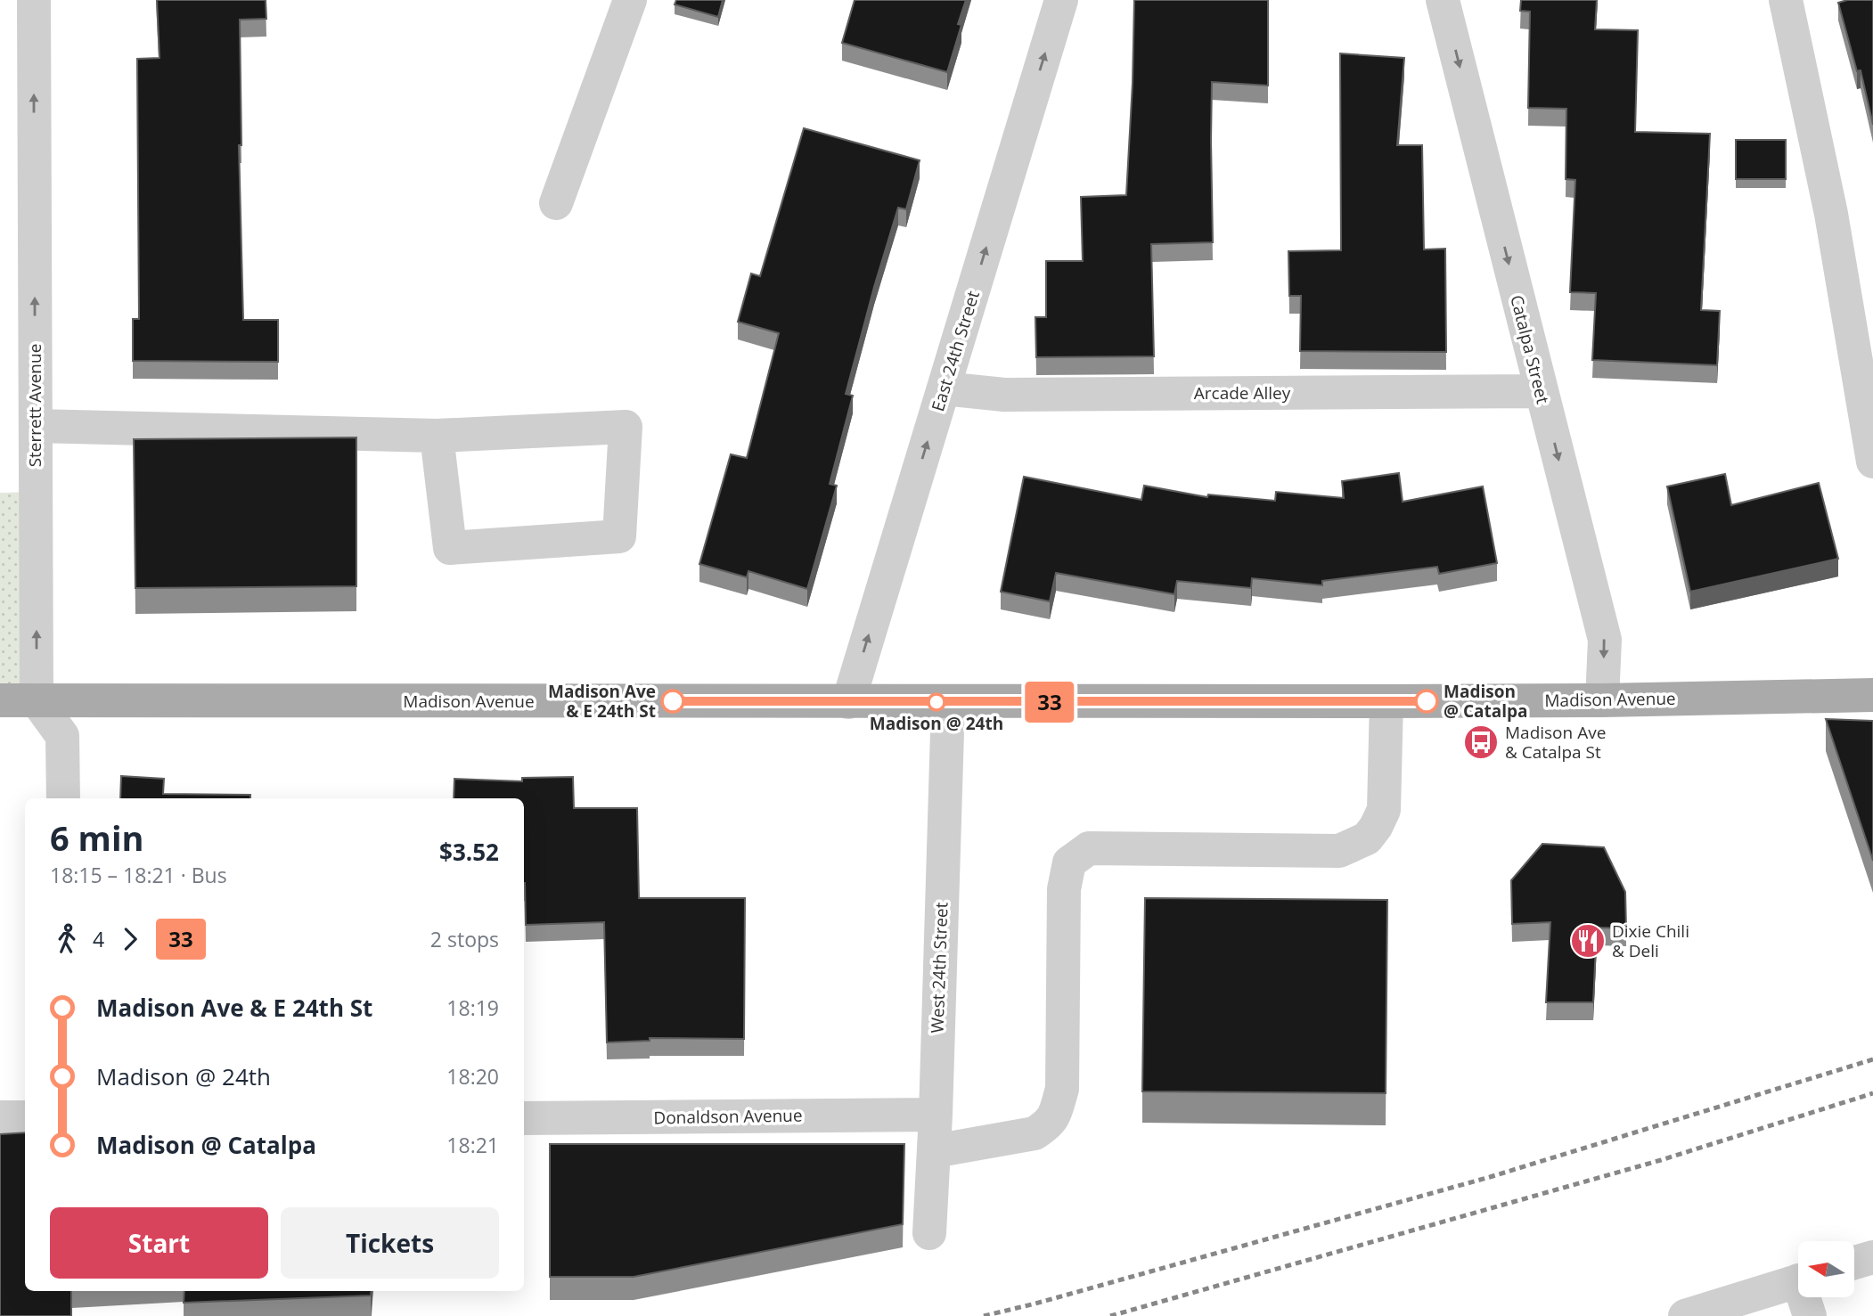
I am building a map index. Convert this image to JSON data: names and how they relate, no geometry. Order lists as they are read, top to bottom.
{
  "streets": {
    "main road": ["Madison Avenue"],
    "street": [
      "Catalpa Street",
      "East 24th Street",
      "Arcade Alley",
      "Sterrett Avenue",
      "West 24th Street",
      "Donaldson Avenue"
    ]
  },
  "crossings": [
    ["Catalpa Street", "Arcade Alley"],
    ["Catalpa Street", "Madison Avenue"],
    ["East 24th Street", "Arcade Alley"],
    ["East 24th Street", "Madison Avenue"],
    ["Sterrett Avenue", "Madison Avenue"],
    ["Madison Avenue", "West 24th Street"],
    ["West 24th Street", "Donaldson Avenue"]
  ],
  "one_way": ["Catalpa Street", "East 24th Street", "Sterrett Avenue"],
  "places": {
    "other": ["Madison Ave & E 24th St", "Madison @ Catalpa", "Madison @ 24th"],
    "bus stop": ["Madison Ave & Catalpa St"],
    "restaurant": ["Dixie Chili & Deli"]
  },
  "lines": ["bus line 33"],
  "north": "left",
  "page": {
    "on_map": "33",
    "heading": ["6 min", "18:15 – 18:21 · Bus", "$3.52"],
    "legs": ["4", "33", "2 stops"],
    "list": [
      {
        "name": "Madison Ave & E 24th St",
        "value": "18:19"
      },
      {
        "name": "Madison @ 24th",
        "value": "18:20"
      },
      {
        "name": "Madison @ Catalpa",
        "value": "18:21"
      }
    ],
    "buttons": ["Start", "Tickets"]
  }
}
